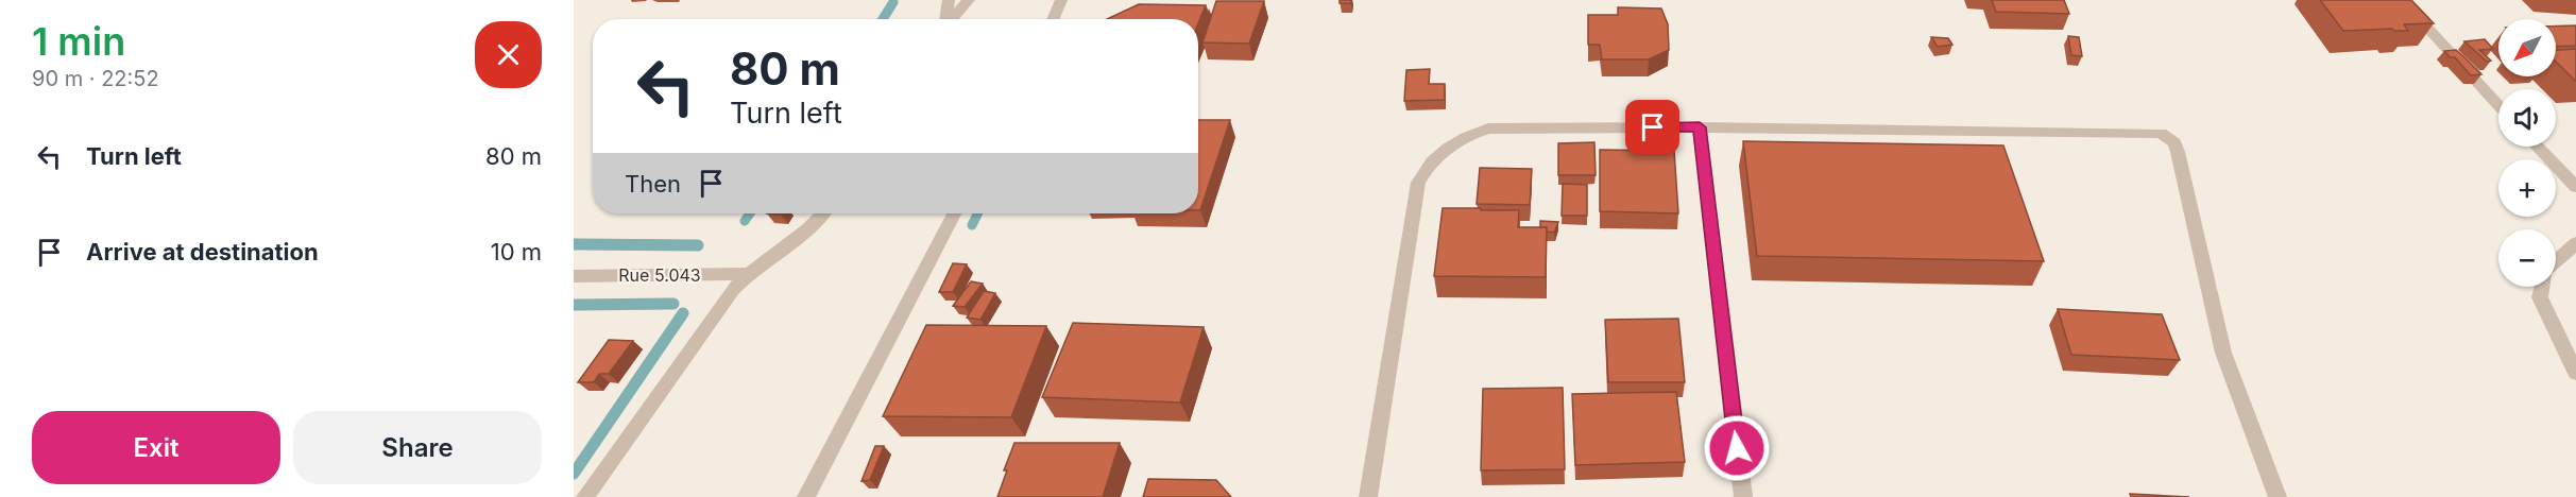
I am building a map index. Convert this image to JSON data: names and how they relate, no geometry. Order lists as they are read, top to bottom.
{
  "streets": {
    "street": ["Rue 5.043"]
  },
  "north": "bottom left",
  "page": {
    "heading": ["1 min", "90 m · 22:52"],
    "map_buttons": ["+", "−"],
    "turn": ["80 m", "Turn left"],
    "list": [
      {
        "name": "Turn left",
        "value": "80 m"
      },
      {
        "name": "Arrive at destination",
        "value": "10 m"
      }
    ],
    "then": "Then",
    "buttons": ["Exit", "Share"]
  }
}
